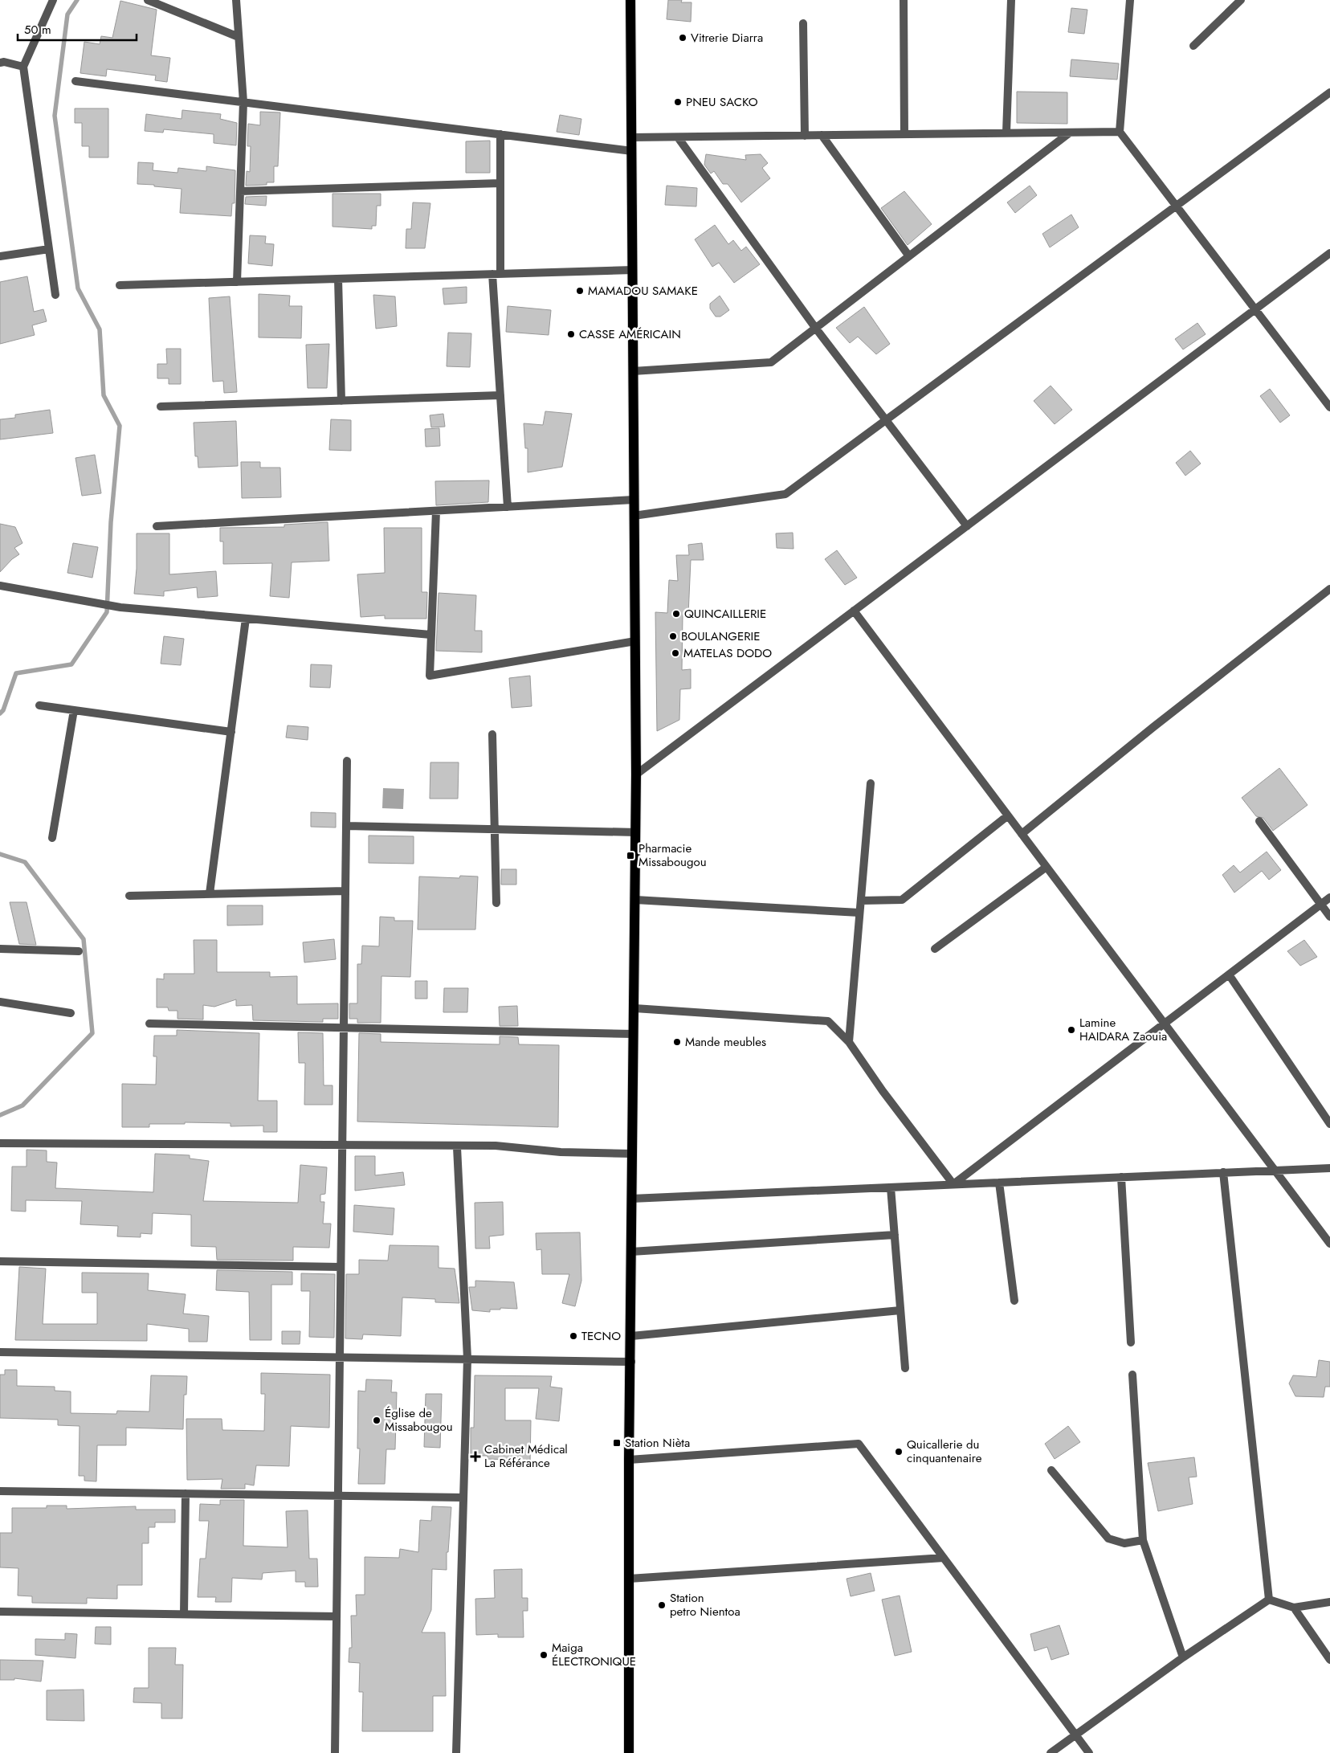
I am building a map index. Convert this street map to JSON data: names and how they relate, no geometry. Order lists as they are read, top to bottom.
{
  "places": {
    "other": [
      "Vitrerie Diarra",
      "PNEU SACKO",
      "MAMADOU SAMAKE",
      "CASSE AMÉRICAIN",
      "QUINCAILLERIE",
      "BOULANGERIE",
      "MATELAS DODO",
      "Lamine HAIDARA Zaouia",
      "Mande meubles",
      "TECNO",
      "Église de Missabougou",
      "Quicallerie du cinquantenaire",
      "Station petro Nientoa",
      "Maiga ÉLECTRONIQUE"
    ],
    "transit": ["Pharmacie Missabougou", "Station Nièta"],
    "health": ["Cabinet Médical La Référance"]
  },
  "scale_bar": "50 m"
}
